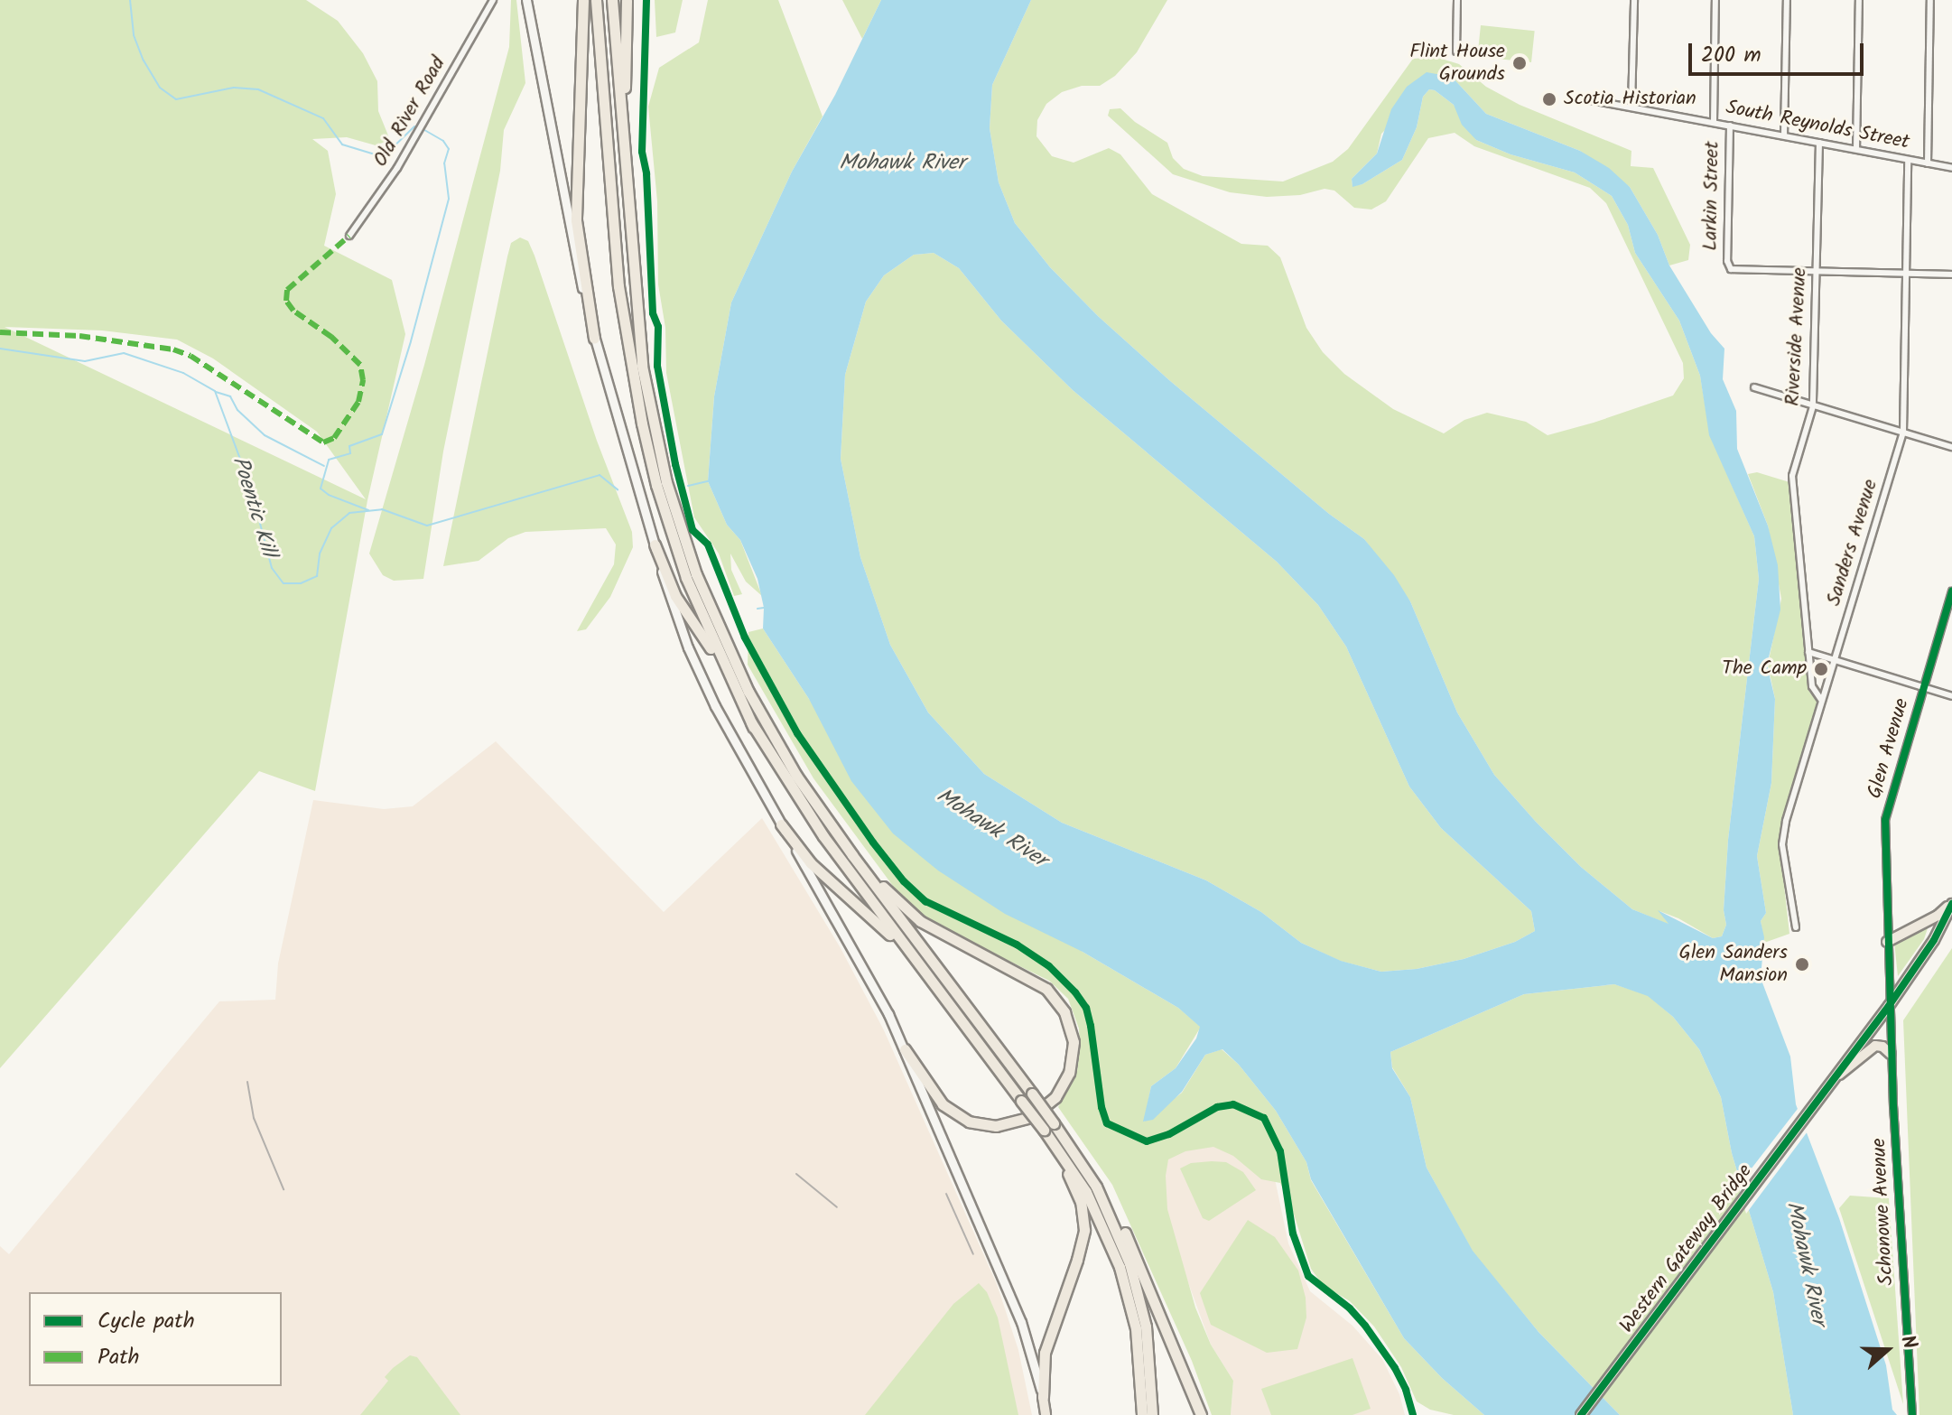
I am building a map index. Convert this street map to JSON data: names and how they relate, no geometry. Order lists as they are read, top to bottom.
{
  "streets": {
    "main road": ["Western Gateway Bridge"],
    "street": [
      "Old River Road",
      "South Reynolds Street",
      "Larkin Street",
      "Riverside Avenue",
      "Sanders Avenue",
      "Glen Avenue",
      "Schonowe Avenue"
    ]
  },
  "crossings": [
    ["South Reynolds Street", "Larkin Street"],
    ["South Reynolds Street", "Riverside Avenue"],
    ["South Reynolds Street", "Sanders Avenue"],
    ["Larkin Street", "Riverside Avenue"],
    ["Riverside Avenue", "Sanders Avenue"],
    ["Glen Avenue", "Schonowe Avenue"]
  ],
  "water": ["Mohawk River", "Poentic Kill"],
  "places": [
    "Flint House Grounds",
    "Scotia Historian",
    "The Camp",
    "Glen Sanders Mansion"
  ],
  "legend": ["Cycle path", "Path"],
  "scale_bar": "200 m",
  "north": "right"
}
